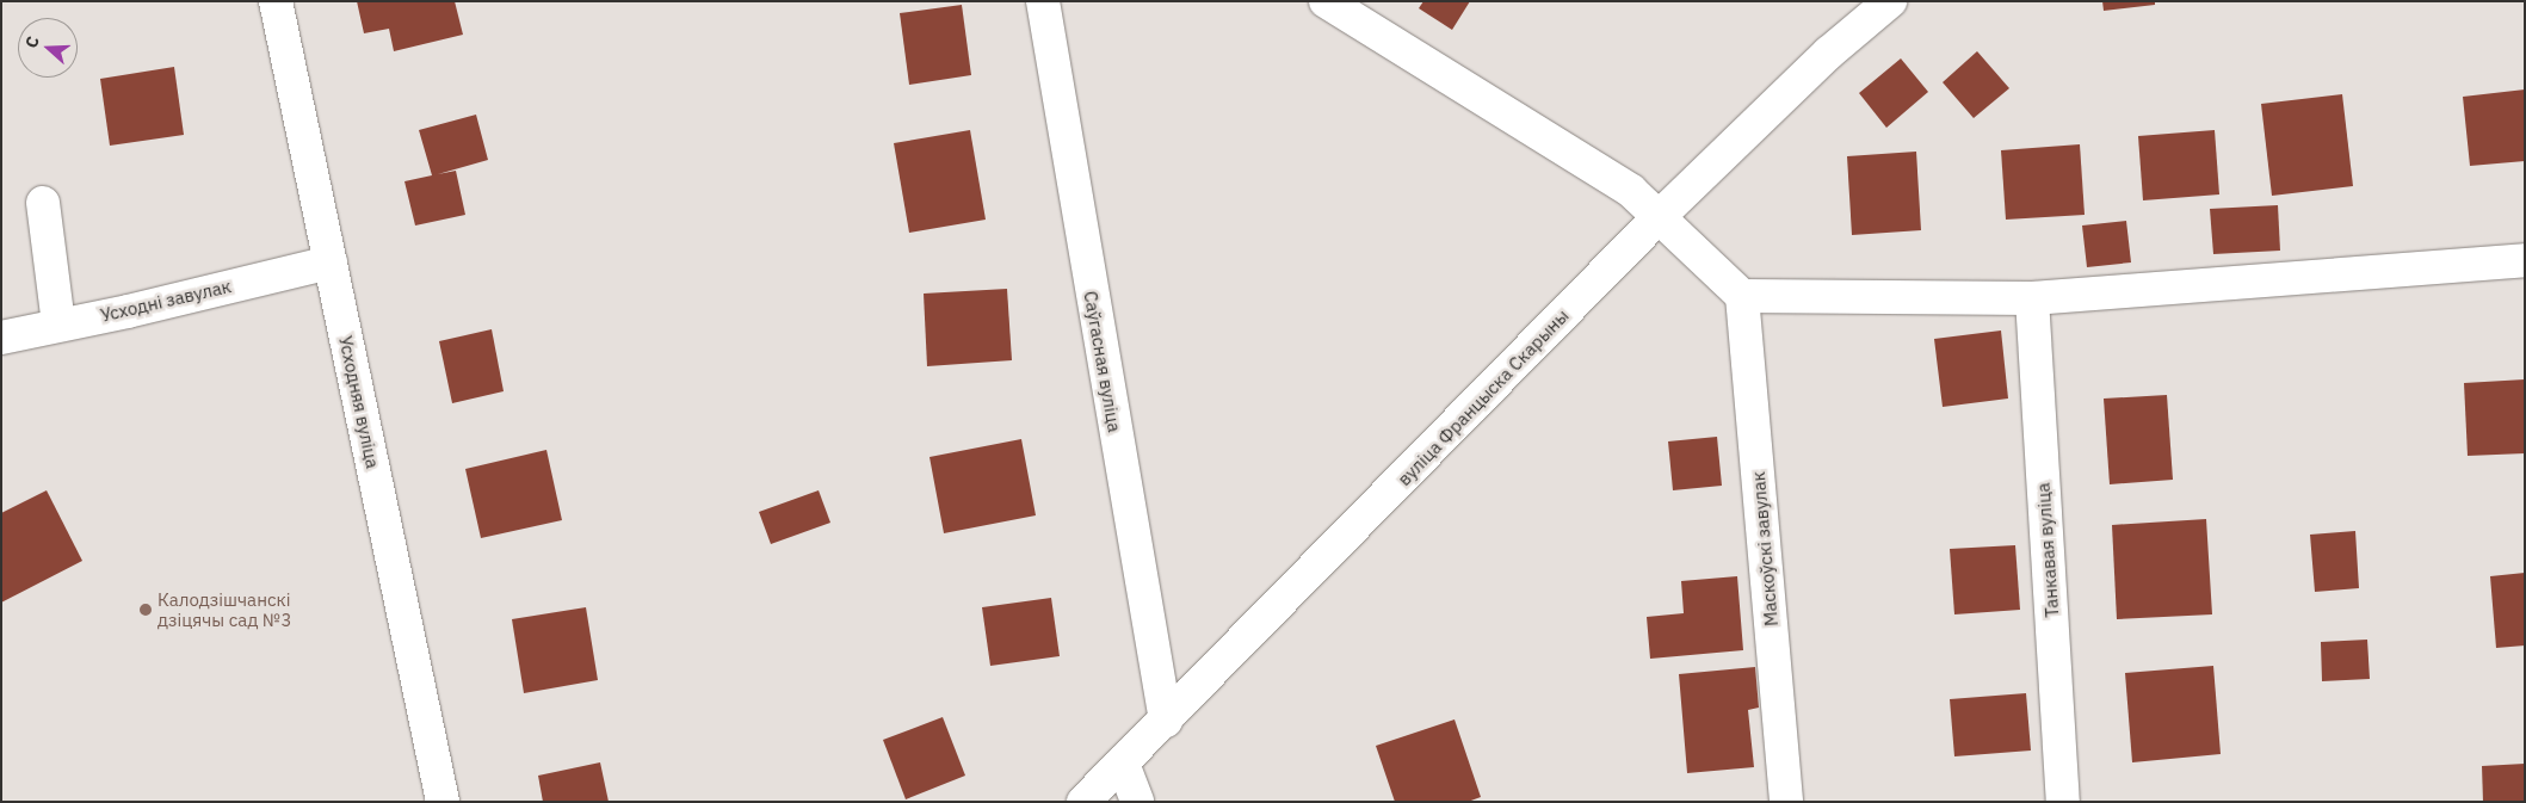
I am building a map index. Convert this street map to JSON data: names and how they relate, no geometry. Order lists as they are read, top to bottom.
{
  "streets": {
    "street": [
      "Усходні завулак",
      "Саўгасная вуліца",
      "вуліца Францыска Скарыны",
      "Усходняя вуліца",
      "Маскоўскі завулак",
      "Танкавая вуліца"
    ]
  },
  "crossings": [
    ["Усходні завулак", "Усходняя вуліца"],
    ["Саўгасная вуліца", "вуліца Францыска Скарыны"]
  ],
  "places": ["Калодзішчанскі дзіцячы сад №3"],
  "north": "left"
}
